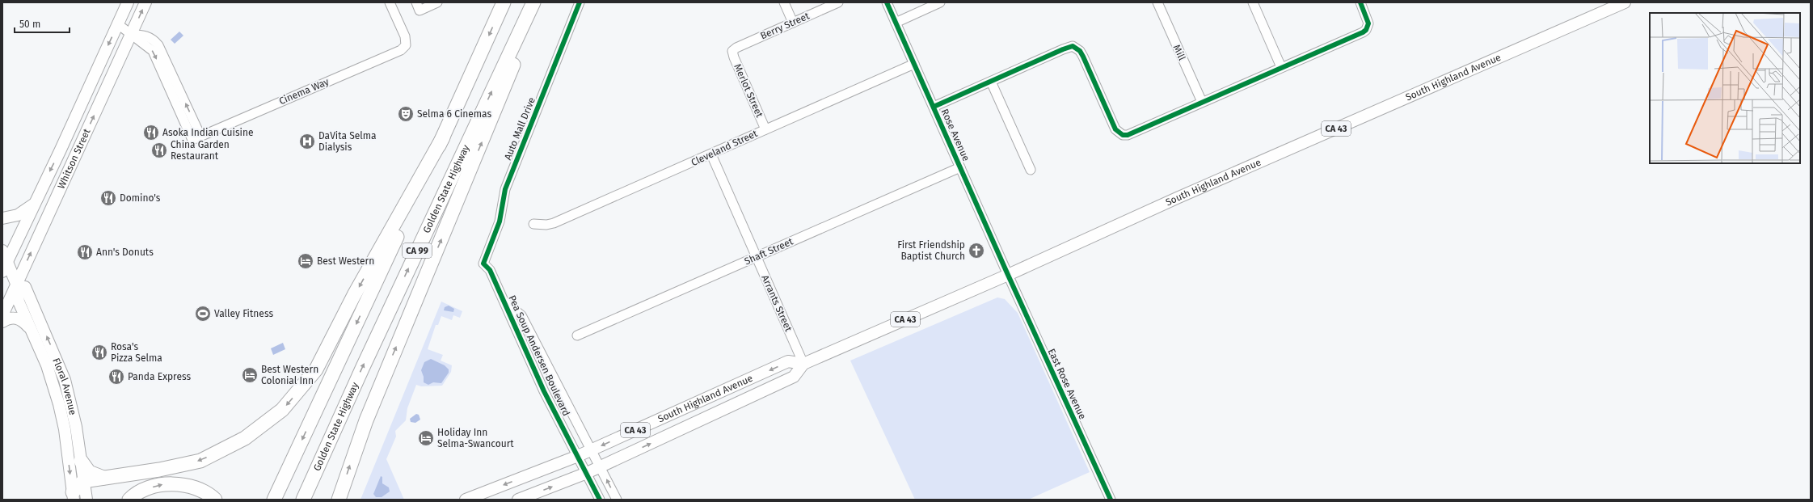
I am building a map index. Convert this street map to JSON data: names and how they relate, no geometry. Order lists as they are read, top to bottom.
{
  "streets": {
    "highway": ["Golden State Highway", "CA 99"],
    "main road": [
      "South Highland Avenue",
      "CA 43",
      "Whitson Street",
      "Floral Avenue"
    ],
    "street": [
      "Berry Street",
      "Mill",
      "Merlot Street",
      "Cinema Way",
      "Auto Mall Drive",
      "Rose Avenue",
      "Cleveland Street",
      "Shaft Street",
      "Arrants Street",
      "Pea Soup Andersen Boulevard",
      "East Rose Avenue"
    ]
  },
  "crossings": [
    ["Berry Street", "Merlot Street"],
    ["South Highland Avenue", "Rose Avenue"],
    ["South Highland Avenue", "Arrants Street"],
    ["South Highland Avenue", "Pea Soup Andersen Boulevard"],
    ["South Highland Avenue", "East Rose Avenue"],
    ["Merlot Street", "Cleveland Street"],
    ["Cinema Way", "Whitson Street"],
    ["Auto Mall Drive", "Pea Soup Andersen Boulevard"],
    ["Rose Avenue", "Cleveland Street"],
    ["Rose Avenue", "Shaft Street"],
    ["Rose Avenue", "East Rose Avenue"],
    ["Cleveland Street", "Arrants Street"],
    ["Whitson Street", "Floral Avenue"],
    ["Shaft Street", "Arrants Street"]
  ],
  "places": {
    "theatre": ["Selma 6 Cinemas"],
    "restaurant": [
      "Asoka Indian Cuisine",
      "China Garden Restaurant",
      "Domino's",
      "Ann's Donuts",
      "Rosa's Pizza Selma",
      "Panda Express"
    ],
    "hospital": ["DaVita Selma Dialysis"],
    "church": ["First Friendship Baptist Church"],
    "hotel": ["Best Western", "Best Western Colonial Inn", "Holiday Inn Selma-Swancourt"],
    "sports": ["Valley Fitness"]
  },
  "scale_bar": "50 m"
}
